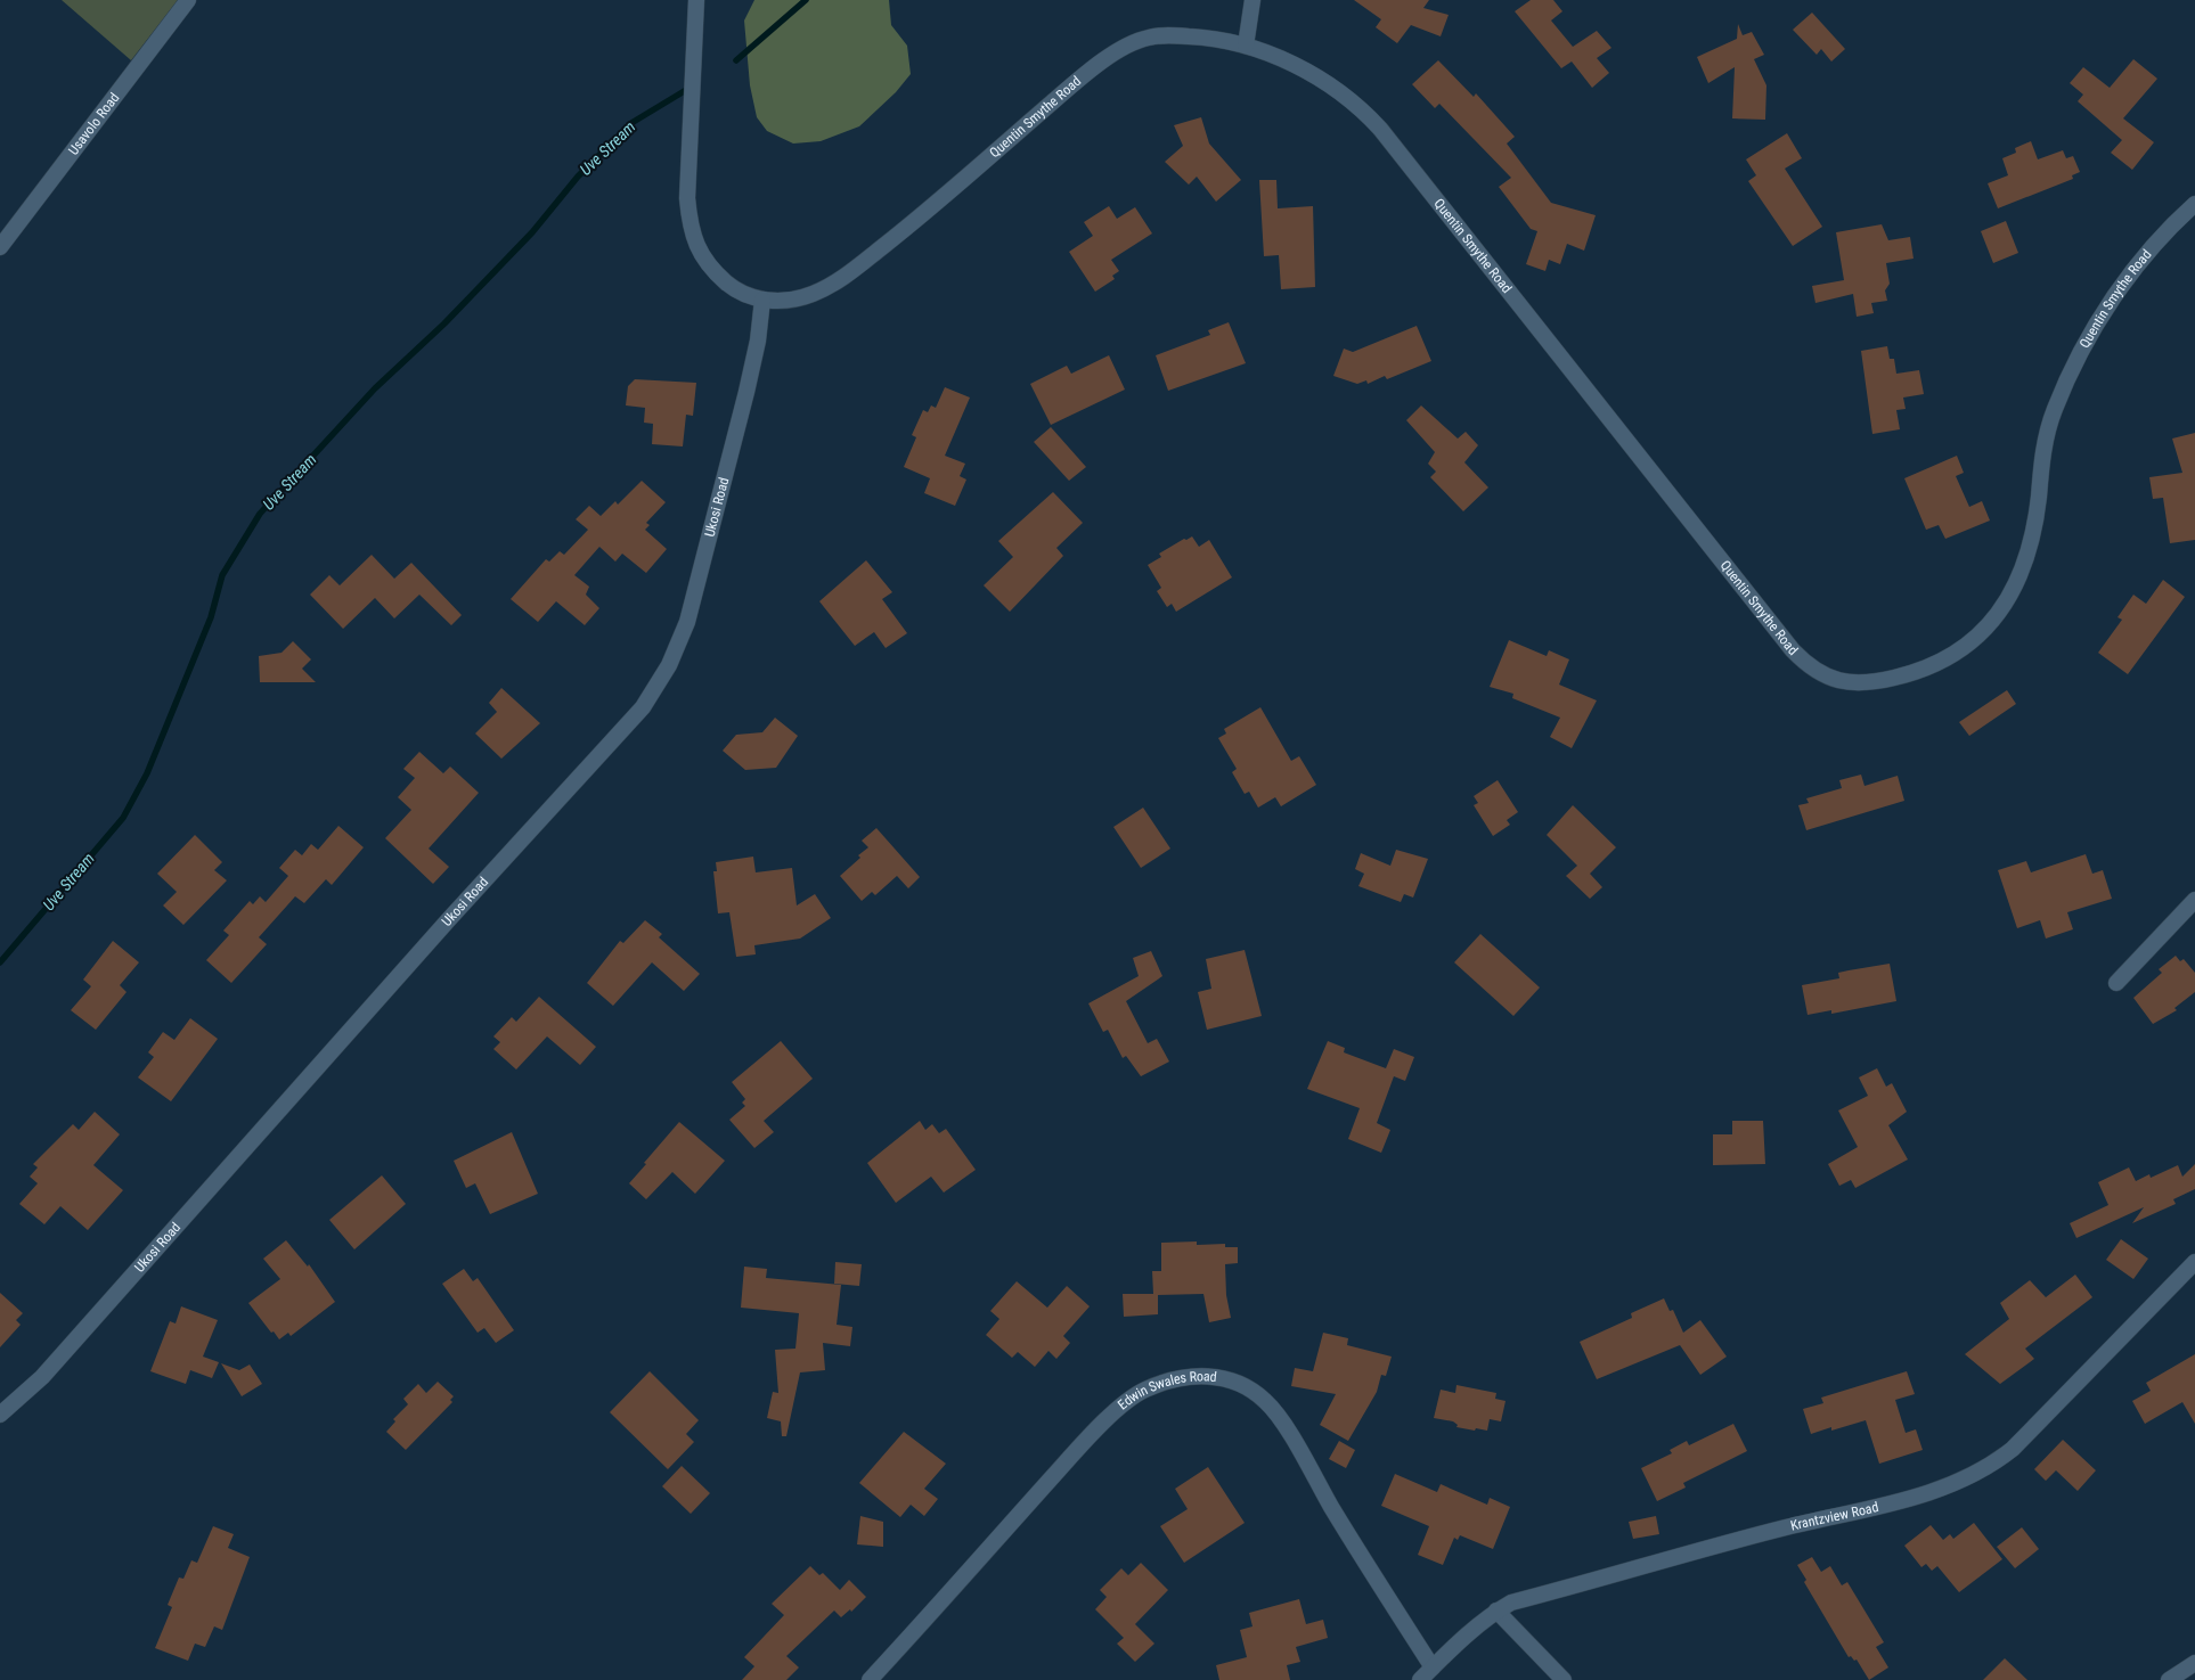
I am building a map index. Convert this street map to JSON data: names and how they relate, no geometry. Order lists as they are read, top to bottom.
{
  "streets": {
    "street": [
      "Quentin Smythe Road",
      "Usavolo Road",
      "Ukosi Road",
      "Edwin Swales Road",
      "Krantzview Road"
    ]
  },
  "crossings": [
    ["Quentin Smythe Road", "Ukosi Road"],
    ["Edwin Swales Road", "Krantzview Road"]
  ],
  "water": ["Uve Stream"]
}
